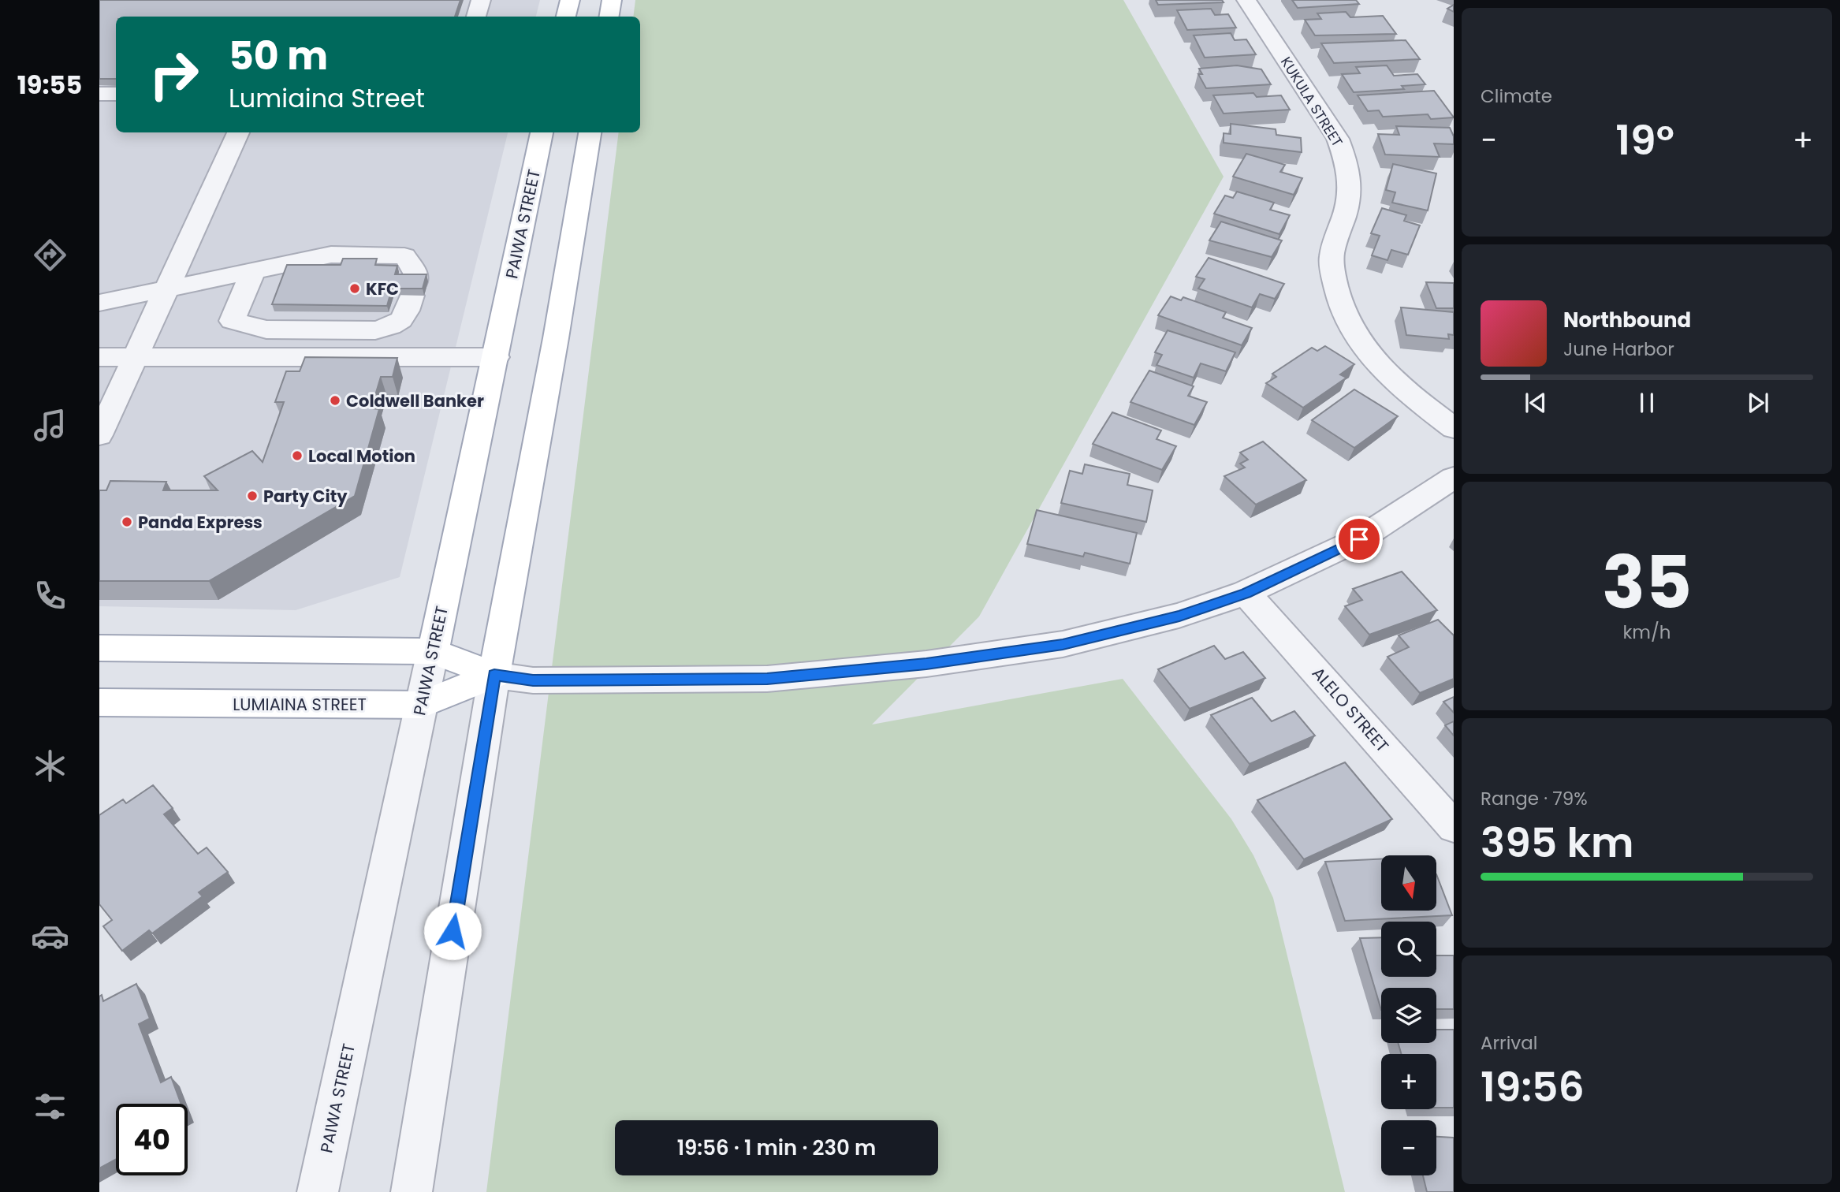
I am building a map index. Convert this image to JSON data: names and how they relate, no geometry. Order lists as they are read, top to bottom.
{
  "streets": {
    "main road": ["PAIWA STREET", "LUMIAINA STREET"],
    "street": ["KUKULA STREET", "ALELO STREET"]
  },
  "crossings": [
    ["PAIWA STREET", "LUMIAINA STREET"]
  ],
  "places": [
    "KFC",
    "Coldwell Banker",
    "Local Motion",
    "Party City",
    "Panda Express"
  ],
  "north": "bottom",
  "page": {
    "tabs": "19:55",
    "tile": [
      "Climate",
      ["35", "km/h"],
      ["Range · 79%", "395 km"],
      ["Arrival", "19:56"]
    ],
    "turn": ["50 m", "Lumiaina Street"],
    "heat": ["−", "19°", "+"],
    "song": ["Northbound", "June Harbor"],
    "map_buttons": ["+", "−"],
    "limit": "40",
    "trip": "19:56 · 1 min · 230 m"
  }
}
